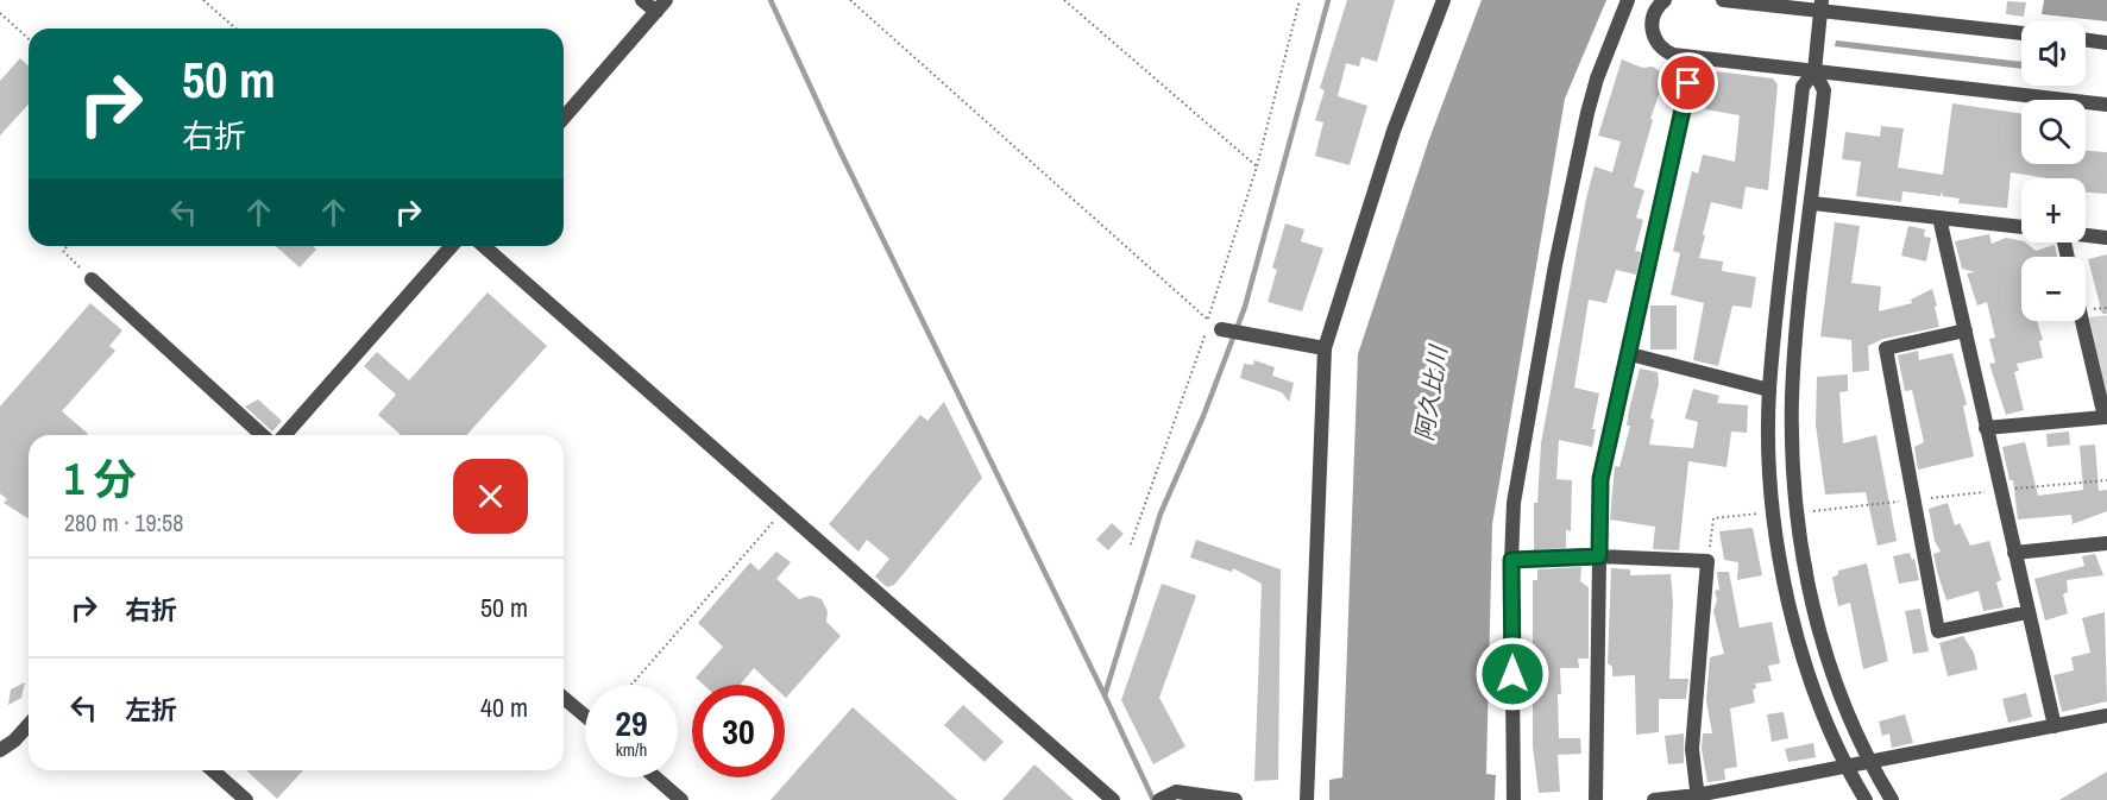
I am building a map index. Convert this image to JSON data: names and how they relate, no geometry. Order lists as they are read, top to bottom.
{
  "water": ["阿久比川"],
  "page": {
    "map_buttons": ["+", "−"],
    "turn": ["50 m", "右折"],
    "heading": ["1 分", "280 m · 19:58"],
    "list": [
      {
        "name": "右折",
        "value": "50 m"
      },
      {
        "name": "左折",
        "value": "40 m"
      }
    ],
    "speed": "29 km/h",
    "limit": "30"
  }
}
